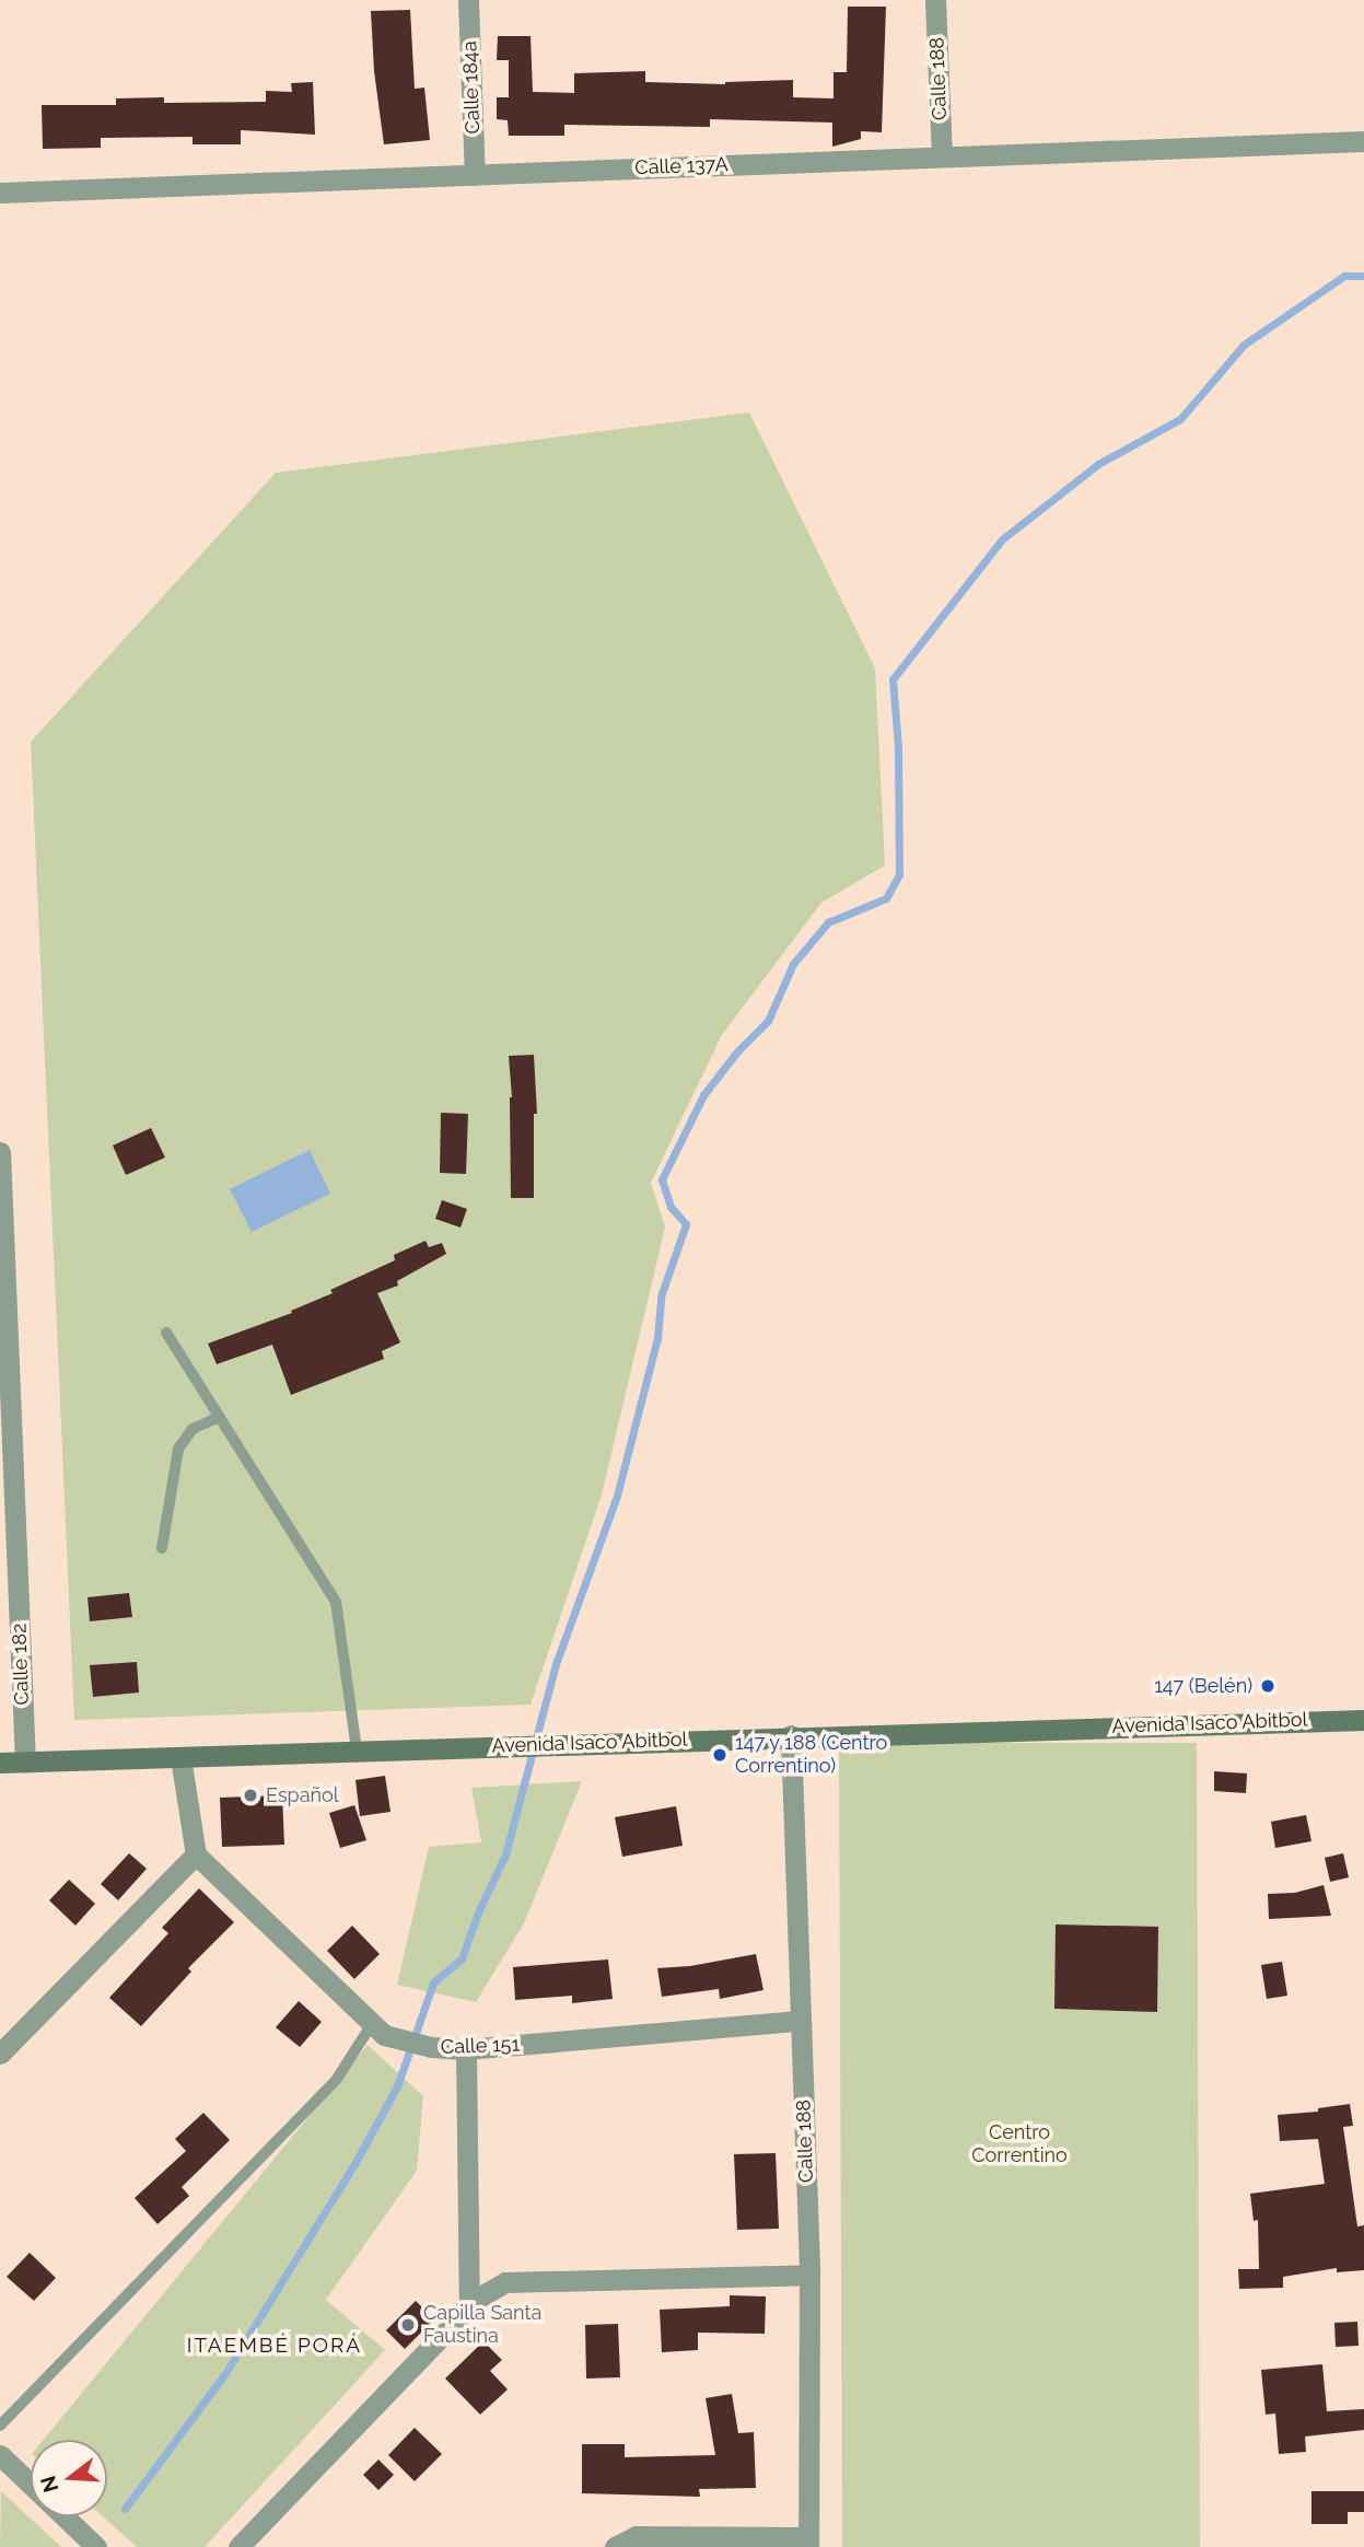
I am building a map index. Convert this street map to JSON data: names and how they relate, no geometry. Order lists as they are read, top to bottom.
{
  "streets": {
    "main road": ["Avenida Isaco Abitbol"],
    "street": [
      "Calle 188",
      "Calle 184a",
      "Calle 137A",
      "Calle 182",
      "Calle 151"
    ]
  },
  "crossings": [
    ["Calle 188", "Calle 137A"],
    ["Calle 188", "Avenida Isaco Abitbol"],
    ["Calle 188", "Calle 151"],
    ["Calle 184a", "Calle 137A"],
    ["Calle 182", "Avenida Isaco Abitbol"]
  ],
  "districts": ["ITAEMBÉ PORÁ"],
  "parks": ["Centro Correntino"],
  "places": [
    "147 (Belén)",
    "147 y 188 (Centro Correntino)",
    "Español",
    "Capilla Santa Faustina"
  ],
  "north": "left"
}
